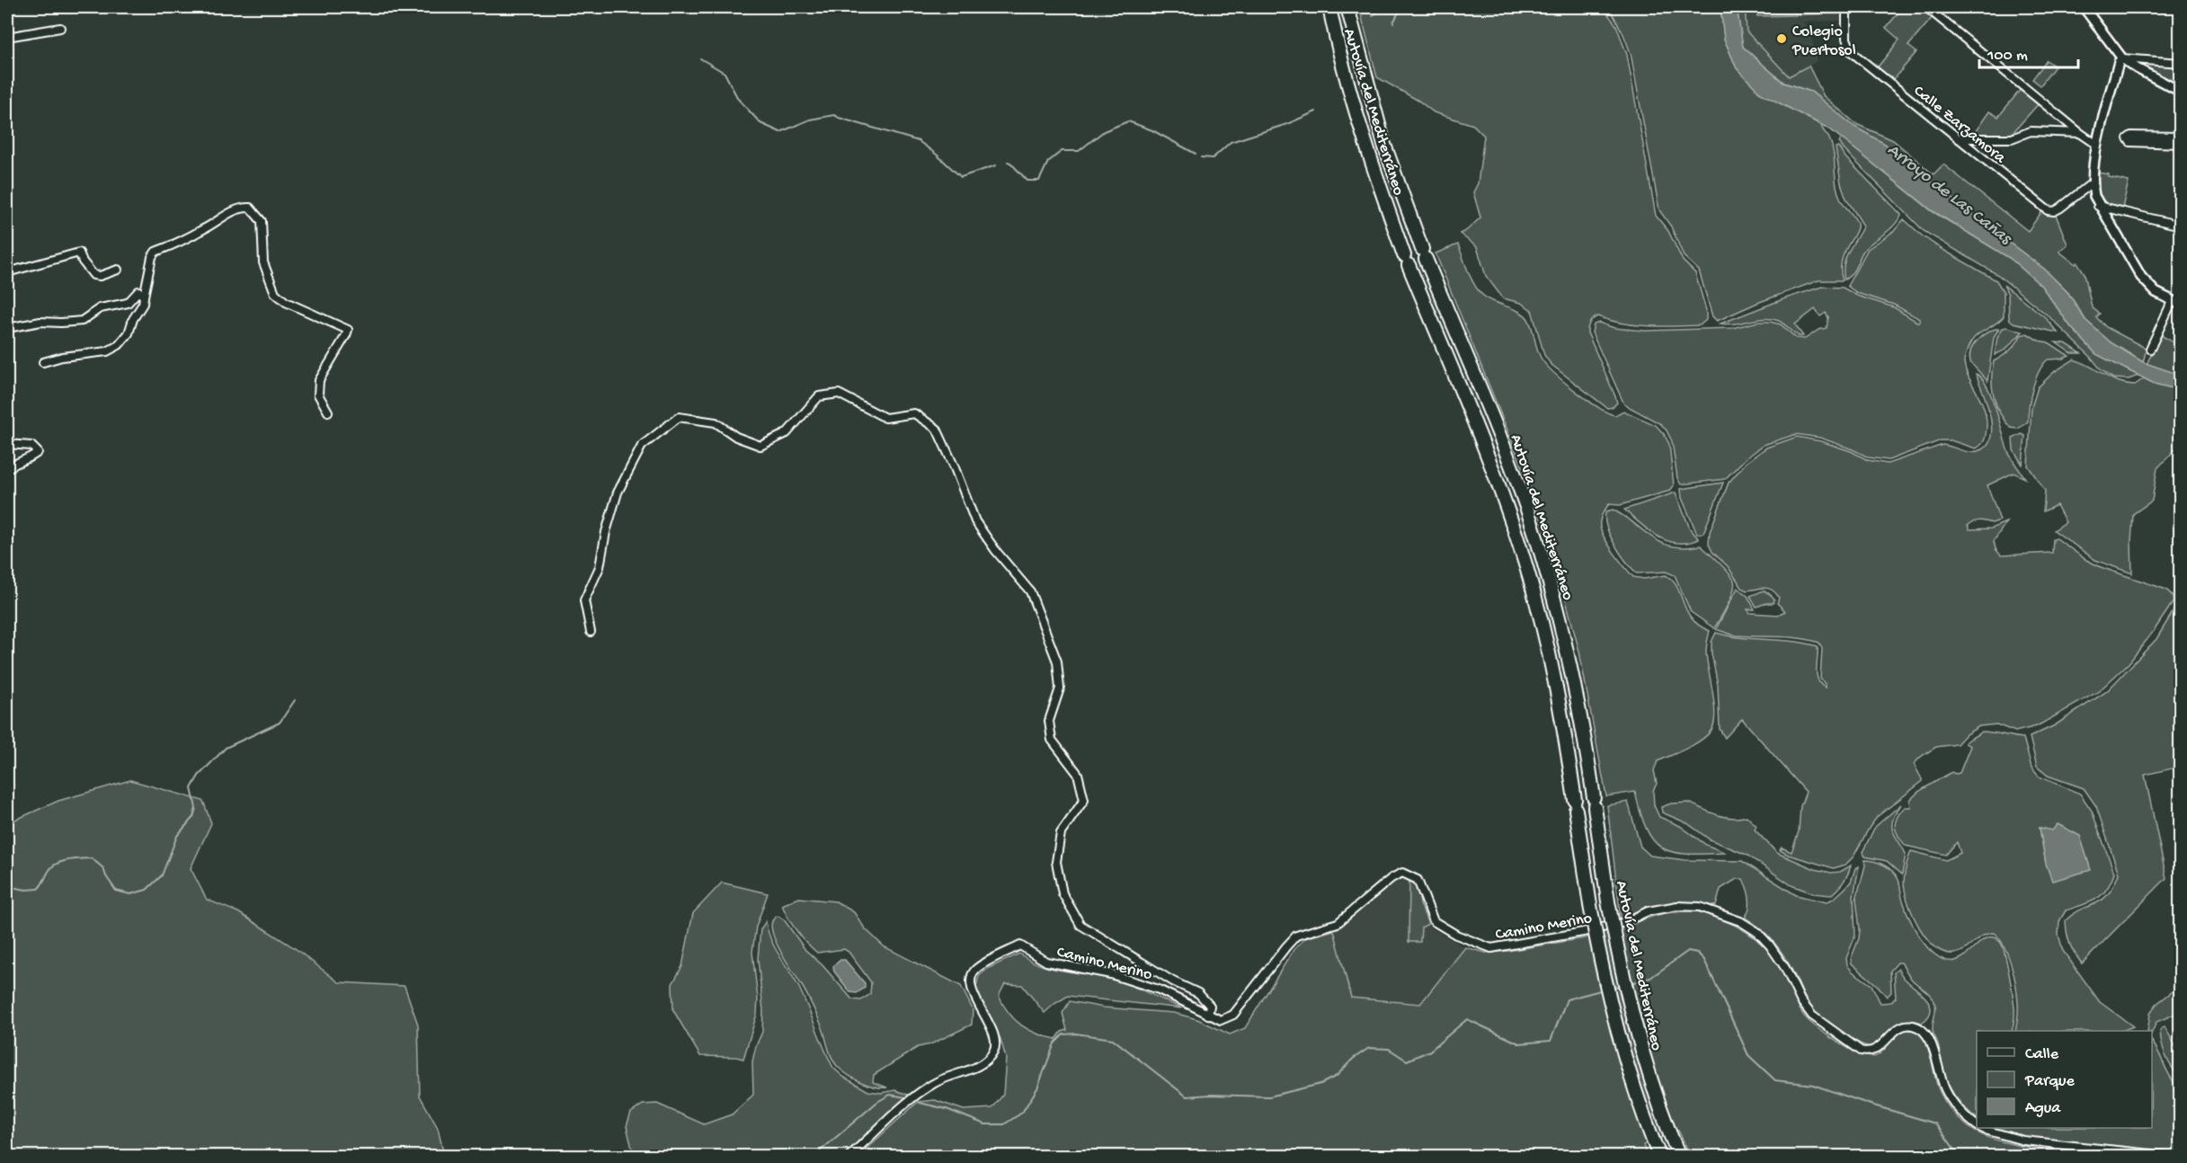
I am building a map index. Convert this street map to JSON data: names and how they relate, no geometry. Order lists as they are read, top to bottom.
{
  "streets": {
    "highway": ["Autovía del Mediterráneo"],
    "street": ["Calle Zarzamora", "Camino Merino"]
  },
  "water": ["Arroyo de Las Cañas"],
  "places": ["Colegio Puertosol"],
  "legend": ["Calle", "Parque", "Agua"],
  "scale_bar": "100 m"
}
